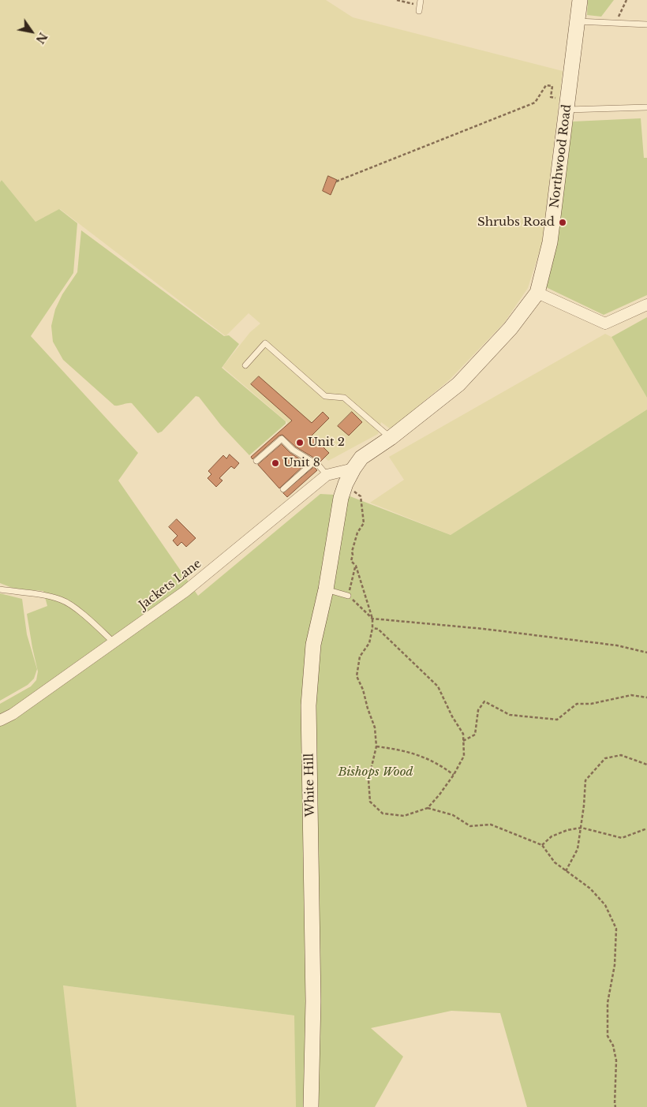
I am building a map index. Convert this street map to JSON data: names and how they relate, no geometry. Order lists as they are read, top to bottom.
{
  "streets": {
    "street": ["Northwood Road", "Jackets Lane", "White Hill"]
  },
  "crossings": [
    ["Northwood Road", "Jackets Lane"],
    ["Northwood Road", "White Hill"],
    ["Jackets Lane", "White Hill"]
  ],
  "parks": ["Bishops Wood"],
  "places": ["Shrubs Road", "Unit 2", "Unit 8"],
  "north": "bottom right"
}
